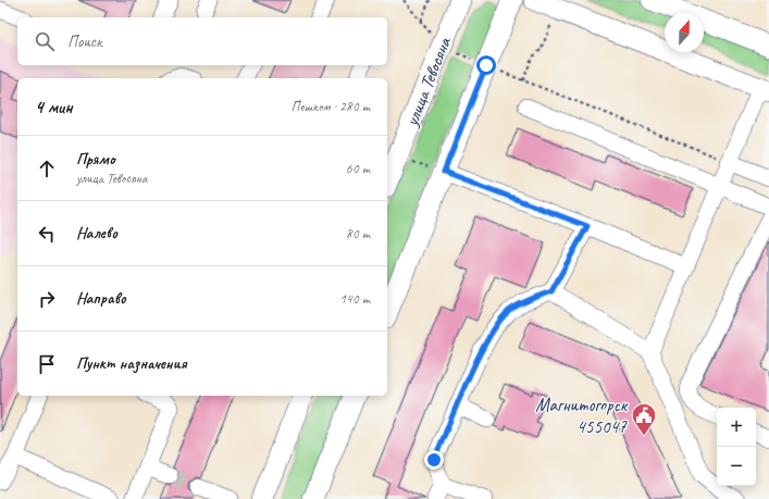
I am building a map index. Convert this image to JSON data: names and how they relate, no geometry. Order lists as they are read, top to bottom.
{
  "streets": {
    "main road": ["улица Тевосяна"]
  },
  "places": {
    "public building": ["Магнитогорск 455047"]
  },
  "north": "top",
  "page": {
    "search": "Поиск",
    "heading": ["4 мин", "Пешком · 280 m"],
    "list": [
      ["Прямо", "улица Тевосяна", "60 m"],
      ["Налево", "80 m"],
      ["Направо", "140 m"],
      "Пункт назначения"
    ],
    "map_buttons": ["+", "−"]
  }
}
